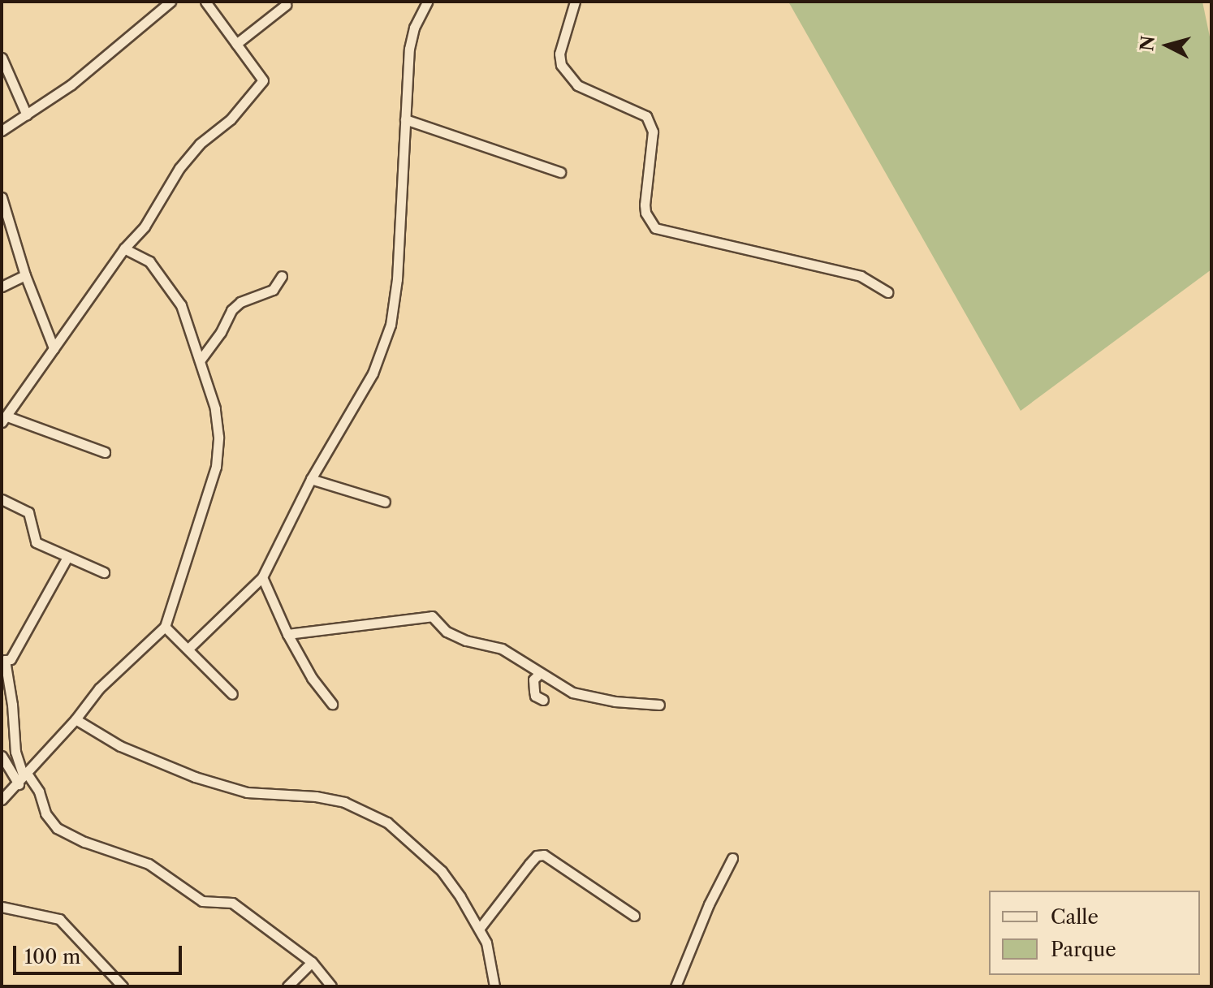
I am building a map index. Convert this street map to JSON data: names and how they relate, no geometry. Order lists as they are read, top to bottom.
{
  "legend": ["Calle", "Parque"],
  "scale_bar": "100 m",
  "north": "left"
}
